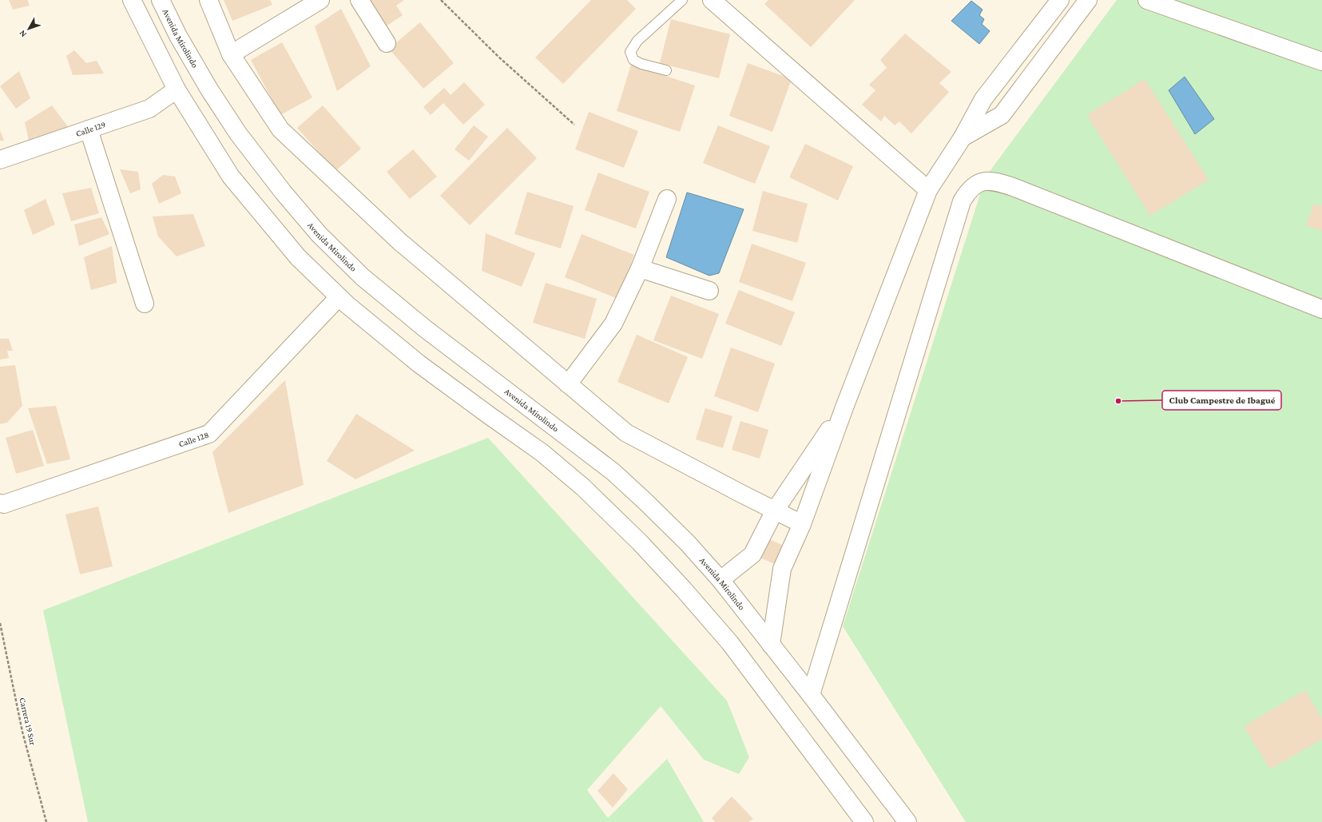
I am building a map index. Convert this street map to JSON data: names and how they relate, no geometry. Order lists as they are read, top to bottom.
{
  "streets": {
    "street": ["Avenida Mirolindo", "Calle 129", "Calle 128"],
    "path": ["Carrera 19 Sur"]
  },
  "places": ["Club Campestre de Ibagué"],
  "north": "bottom left"
}
